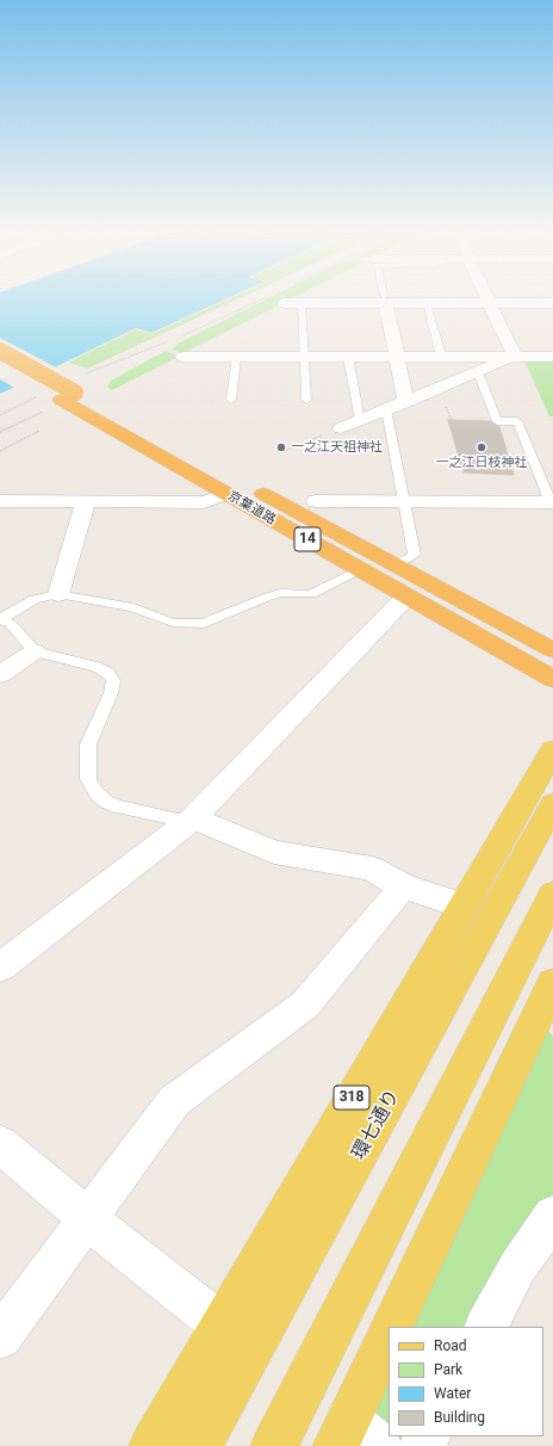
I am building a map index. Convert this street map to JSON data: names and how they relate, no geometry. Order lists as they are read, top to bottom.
{
  "streets": {
    "highway": ["京葉道路", "14"],
    "main road": ["318", "環七通り"]
  },
  "places": ["一之江天祖神社", "一之江日枝神社"],
  "legend": [
    "Road",
    "Park",
    "Water",
    "Building"
  ]
}
